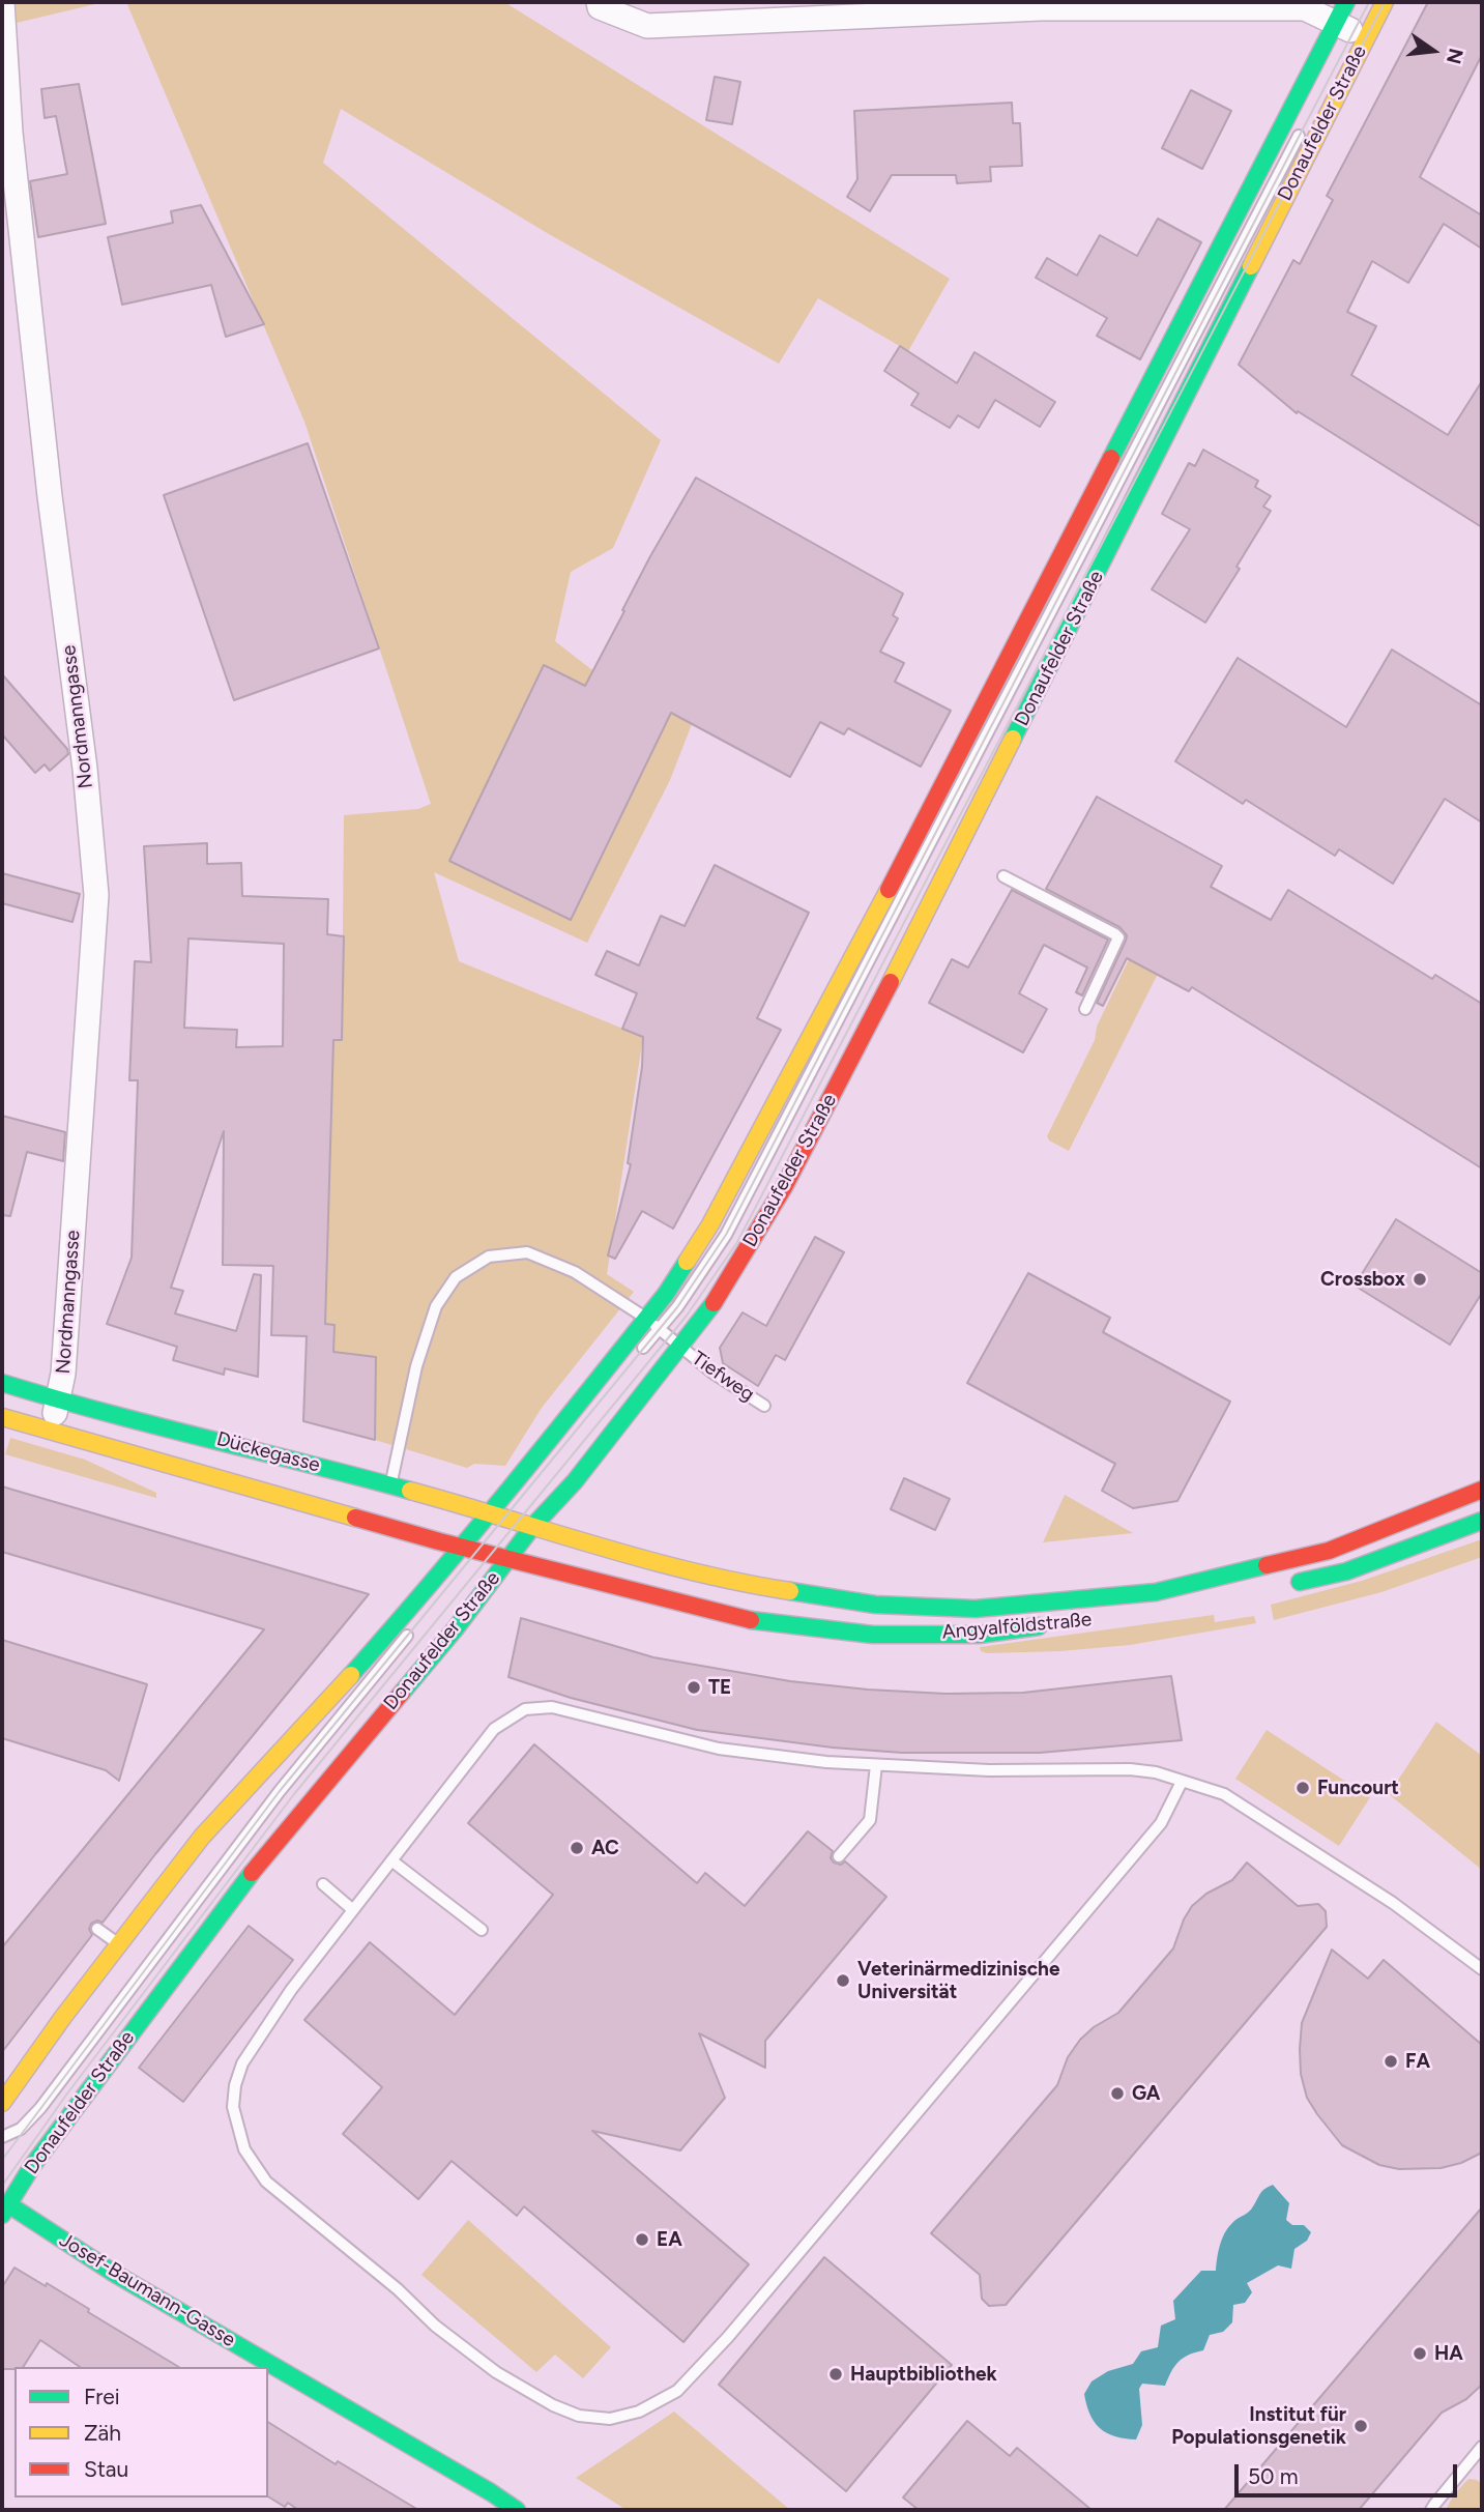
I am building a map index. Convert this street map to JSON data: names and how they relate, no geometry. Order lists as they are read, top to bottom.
{
  "streets": {
    "main road": [
      "Donaufelder Straße",
      "Dückegasse",
      "Angyalföldstraße",
      "Josef-Baumann-Gasse"
    ],
    "street": ["Nordmanngasse"],
    "lane": ["Tiefweg"]
  },
  "crossings": [
    ["Donaufelder Straße", "Tiefweg"],
    ["Donaufelder Straße", "Dückegasse"],
    ["Donaufelder Straße", "Angyalföldstraße"],
    ["Donaufelder Straße", "Josef-Baumann-Gasse"],
    ["Nordmanngasse", "Dückegasse"],
    ["Tiefweg", "Dückegasse"],
    ["Dückegasse", "Angyalföldstraße"]
  ],
  "places": [
    "Crossbox",
    "TE",
    "Funcourt",
    "AC",
    "Veterinärmedizinische Universität",
    "FA",
    "GA",
    "EA",
    "HA",
    "Hauptbibliothek",
    "Institut für Populationsgenetik"
  ],
  "legend": ["Frei", "Zäh", "Stau"],
  "scale_bar": "50 m",
  "north": "right"
}
